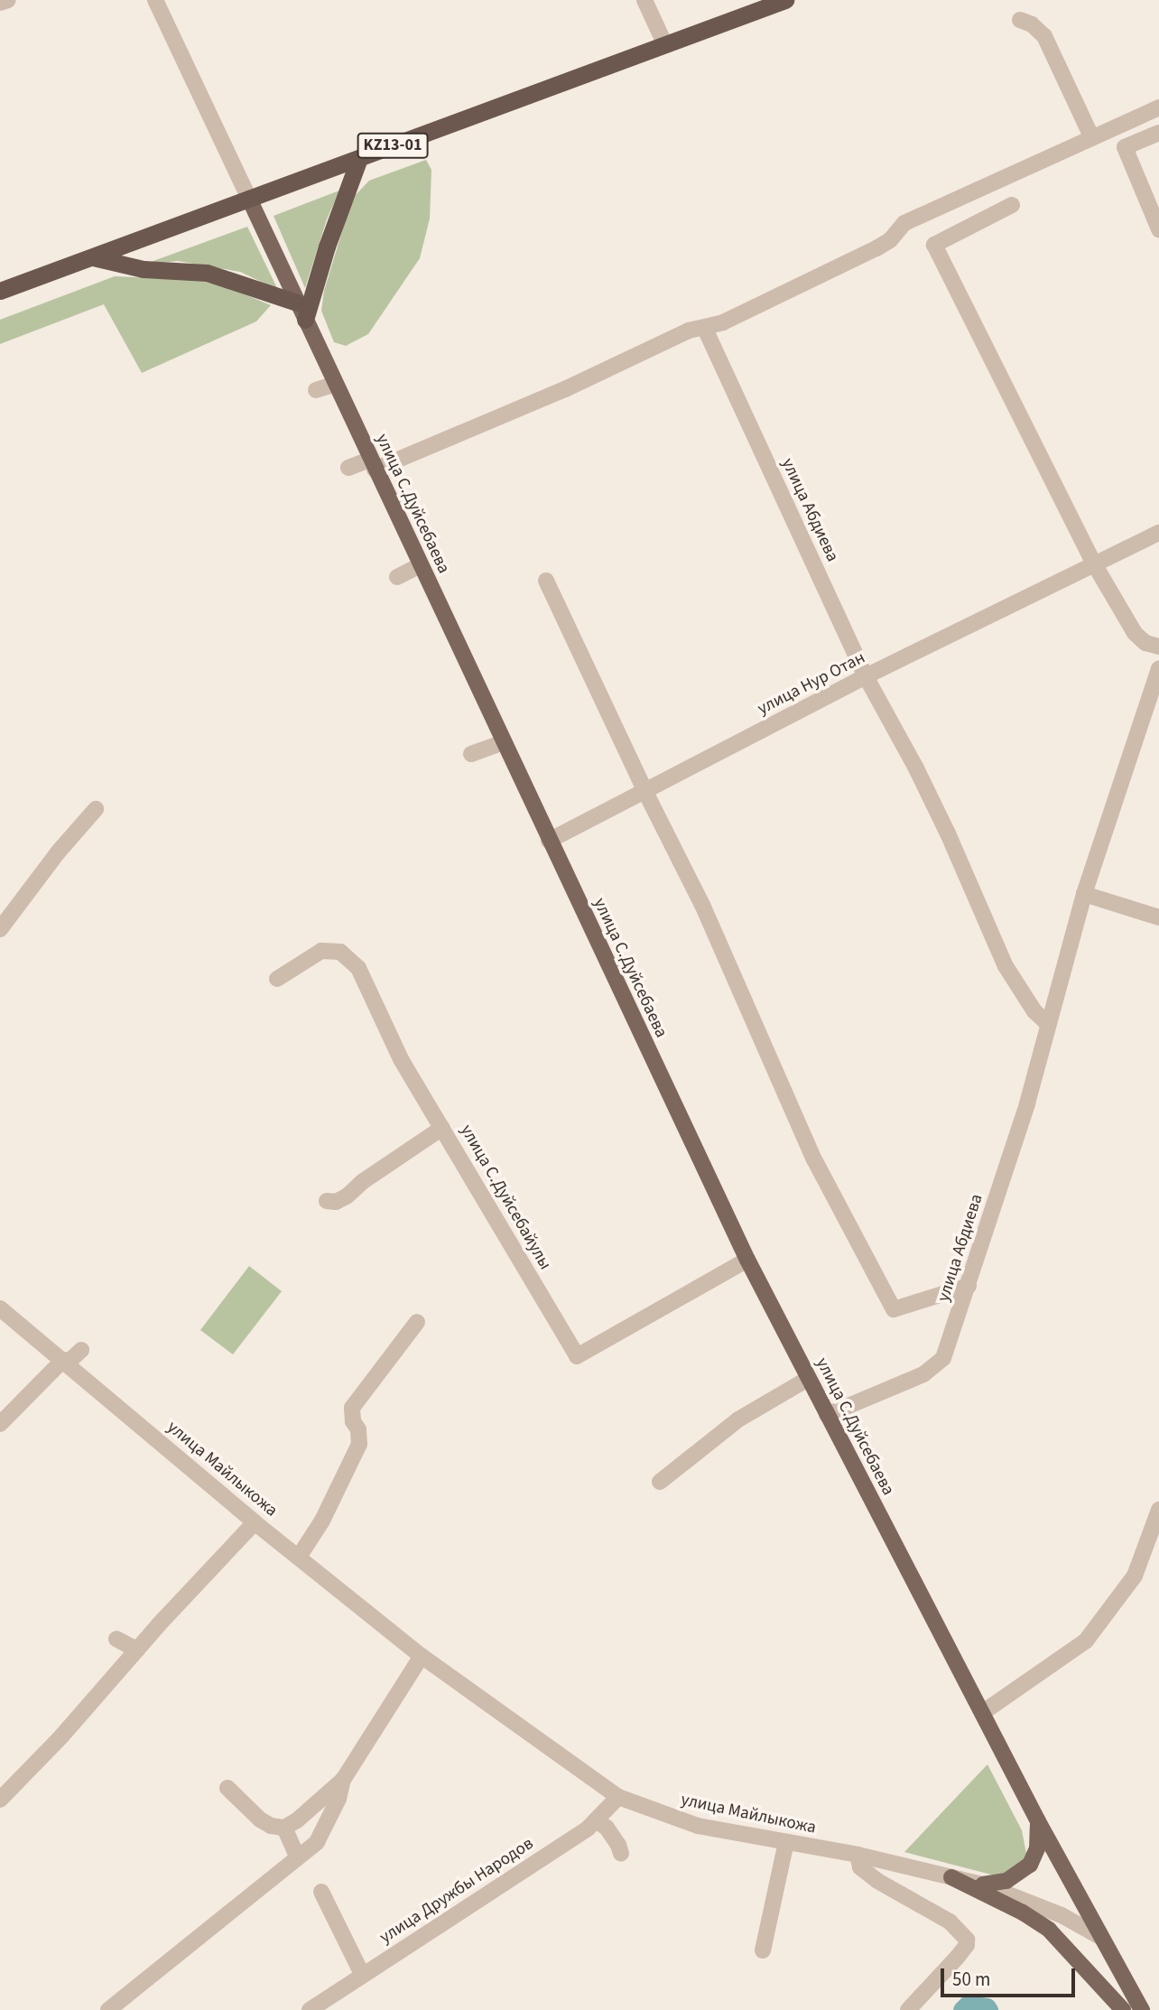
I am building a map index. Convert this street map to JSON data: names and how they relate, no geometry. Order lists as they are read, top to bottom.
{
  "streets": {
    "highway": ["KZ13-01"],
    "main road": ["улица С.Дуйсебаева"],
    "street": [
      "улица Абдиева",
      "улица Нур Отан",
      "улица С.Дуйсебайулы",
      "улица Майлыкожа",
      "улица Дружбы Народов"
    ]
  },
  "crossings": [
    ["KZ13-01", "улица С.Дуйсебаева"],
    ["улица С.Дуйсебаева", "улица Абдиева"],
    ["улица С.Дуйсебаева", "улица Нур Отан"],
    ["улица С.Дуйсебаева", "улица С.Дуйсебайулы"],
    ["улица С.Дуйсебаева", "улица Майлыкожа"],
    ["улица Абдиева", "улица Нур Отан"],
    ["улица Майлыкожа", "улица Дружбы Народов"]
  ],
  "scale_bar": "50 m"
}
